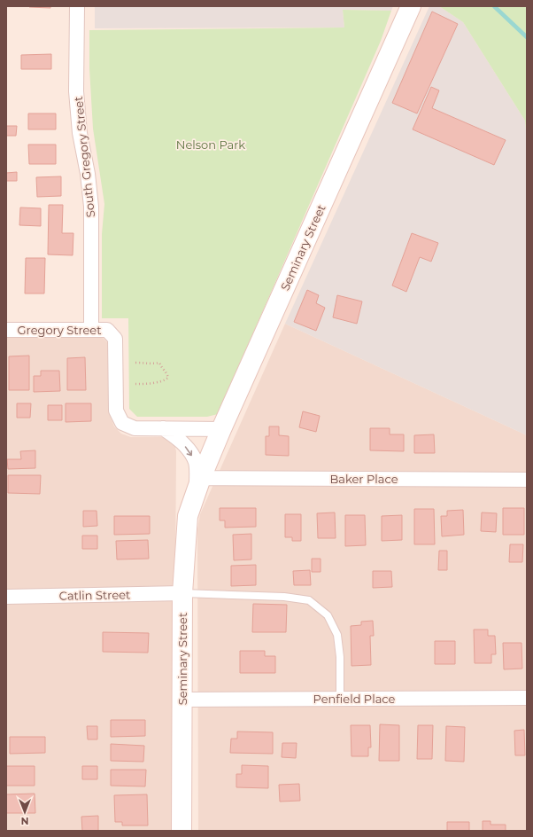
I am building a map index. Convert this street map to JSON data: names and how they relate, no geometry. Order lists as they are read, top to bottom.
{
  "streets": {
    "street": [
      "South Gregory Street",
      "Seminary Street",
      "Gregory Street",
      "Baker Place",
      "Catlin Street",
      "Penfield Place"
    ]
  },
  "crossings": [
    ["South Gregory Street", "Gregory Street"],
    ["Seminary Street", "Gregory Street"],
    ["Seminary Street", "Baker Place"],
    ["Seminary Street", "Catlin Street"],
    ["Seminary Street", "Penfield Place"]
  ],
  "parks": ["Nelson Park"],
  "north": "bottom"
}
